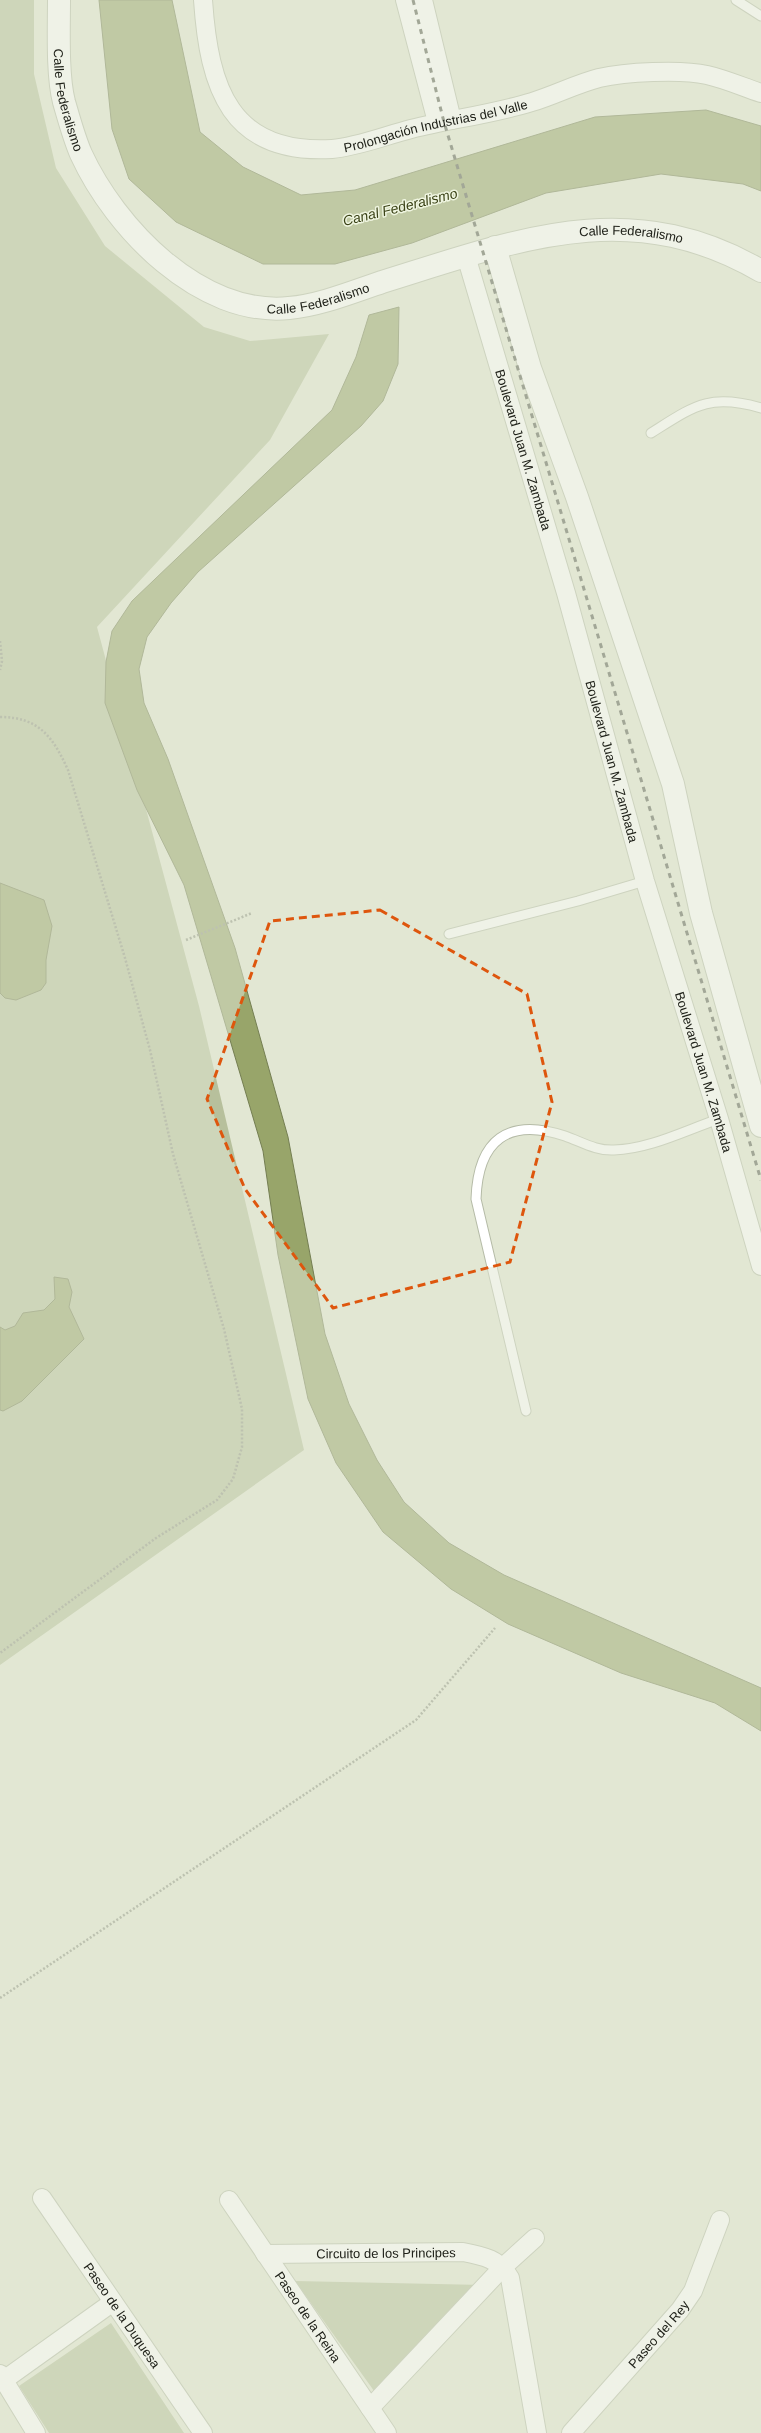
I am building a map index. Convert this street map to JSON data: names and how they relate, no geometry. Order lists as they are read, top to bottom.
{
  "streets": {
    "main road": ["Calle Federalismo"],
    "street": [
      "Prolongación Industrias del Valle",
      "Boulevard Juan M. Zambada",
      "Circuito de los Principes",
      "Paseo de la Duquesa",
      "Paseo de la Reina",
      "Paseo del Rey"
    ]
  },
  "crossings": [
    ["Calle Federalismo", "Boulevard Juan M. Zambada"],
    ["Circuito de los Principes", "Paseo de la Reina"]
  ],
  "water": ["Canal Federalismo"]
}
